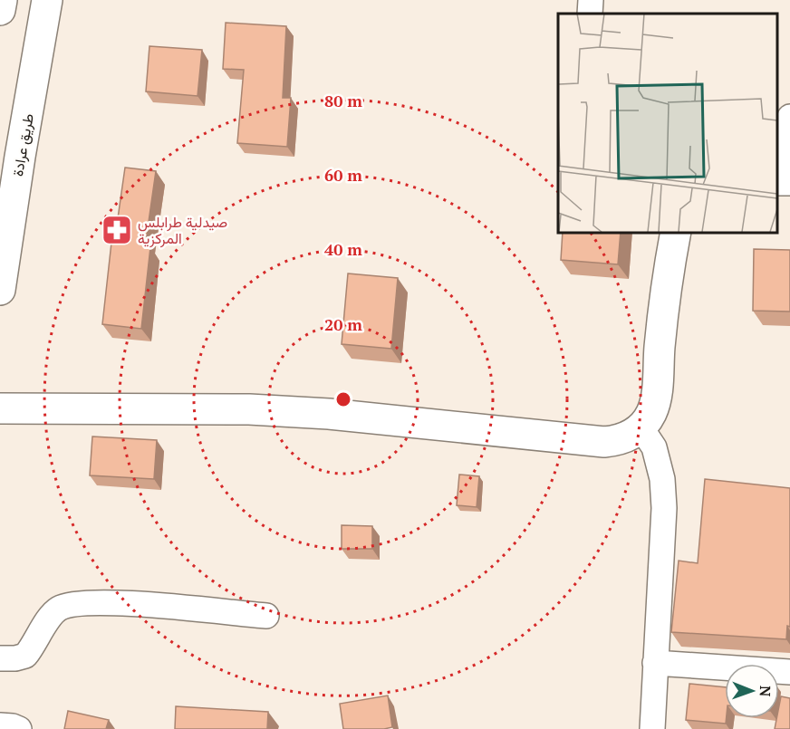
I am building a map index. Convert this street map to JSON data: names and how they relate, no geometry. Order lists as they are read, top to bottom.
{
  "streets": {
    "main road": ["طريق عرادة"]
  },
  "places": {
    "pharmacy": ["صيدلية طرابلس المركزية"]
  },
  "north": "right",
  "rings": [
    "80 m",
    "60 m",
    "40 m",
    "20 m"
  ]
}
